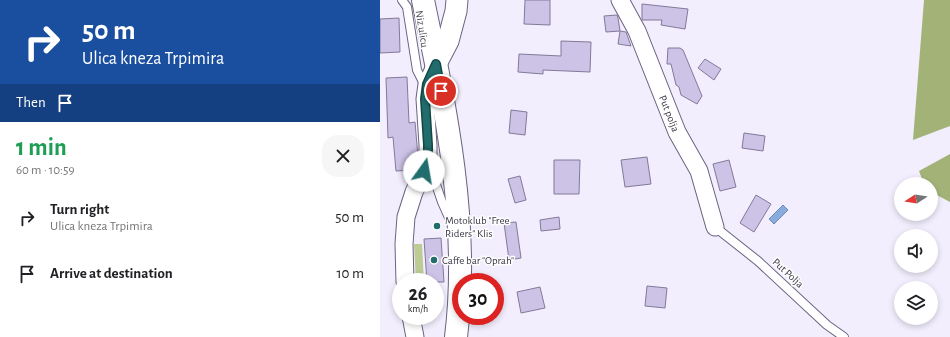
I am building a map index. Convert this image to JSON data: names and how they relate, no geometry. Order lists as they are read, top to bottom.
{
  "streets": {
    "street": ["Put polja"],
    "lane": ["Niz ulicu", "Put Polja"]
  },
  "crossings": [
    ["Put polja", "Put Polja"]
  ],
  "places": ["Motoklub \"Free Riders\" Klis", "Caffe bar \"Oprah\""],
  "north": "left",
  "page": {
    "turn": ["50 m", "Ulica kneza Trpimira"],
    "then": "Then",
    "heading": ["1 min", "60 m · 10:59"],
    "list": [
      {
        "name": "Turn right",
        "note": "Ulica kneza Trpimira",
        "value": "50 m"
      },
      {
        "name": "Arrive at destination",
        "value": "10 m"
      }
    ],
    "speed": "26 km/h",
    "limit": "30"
  }
}
